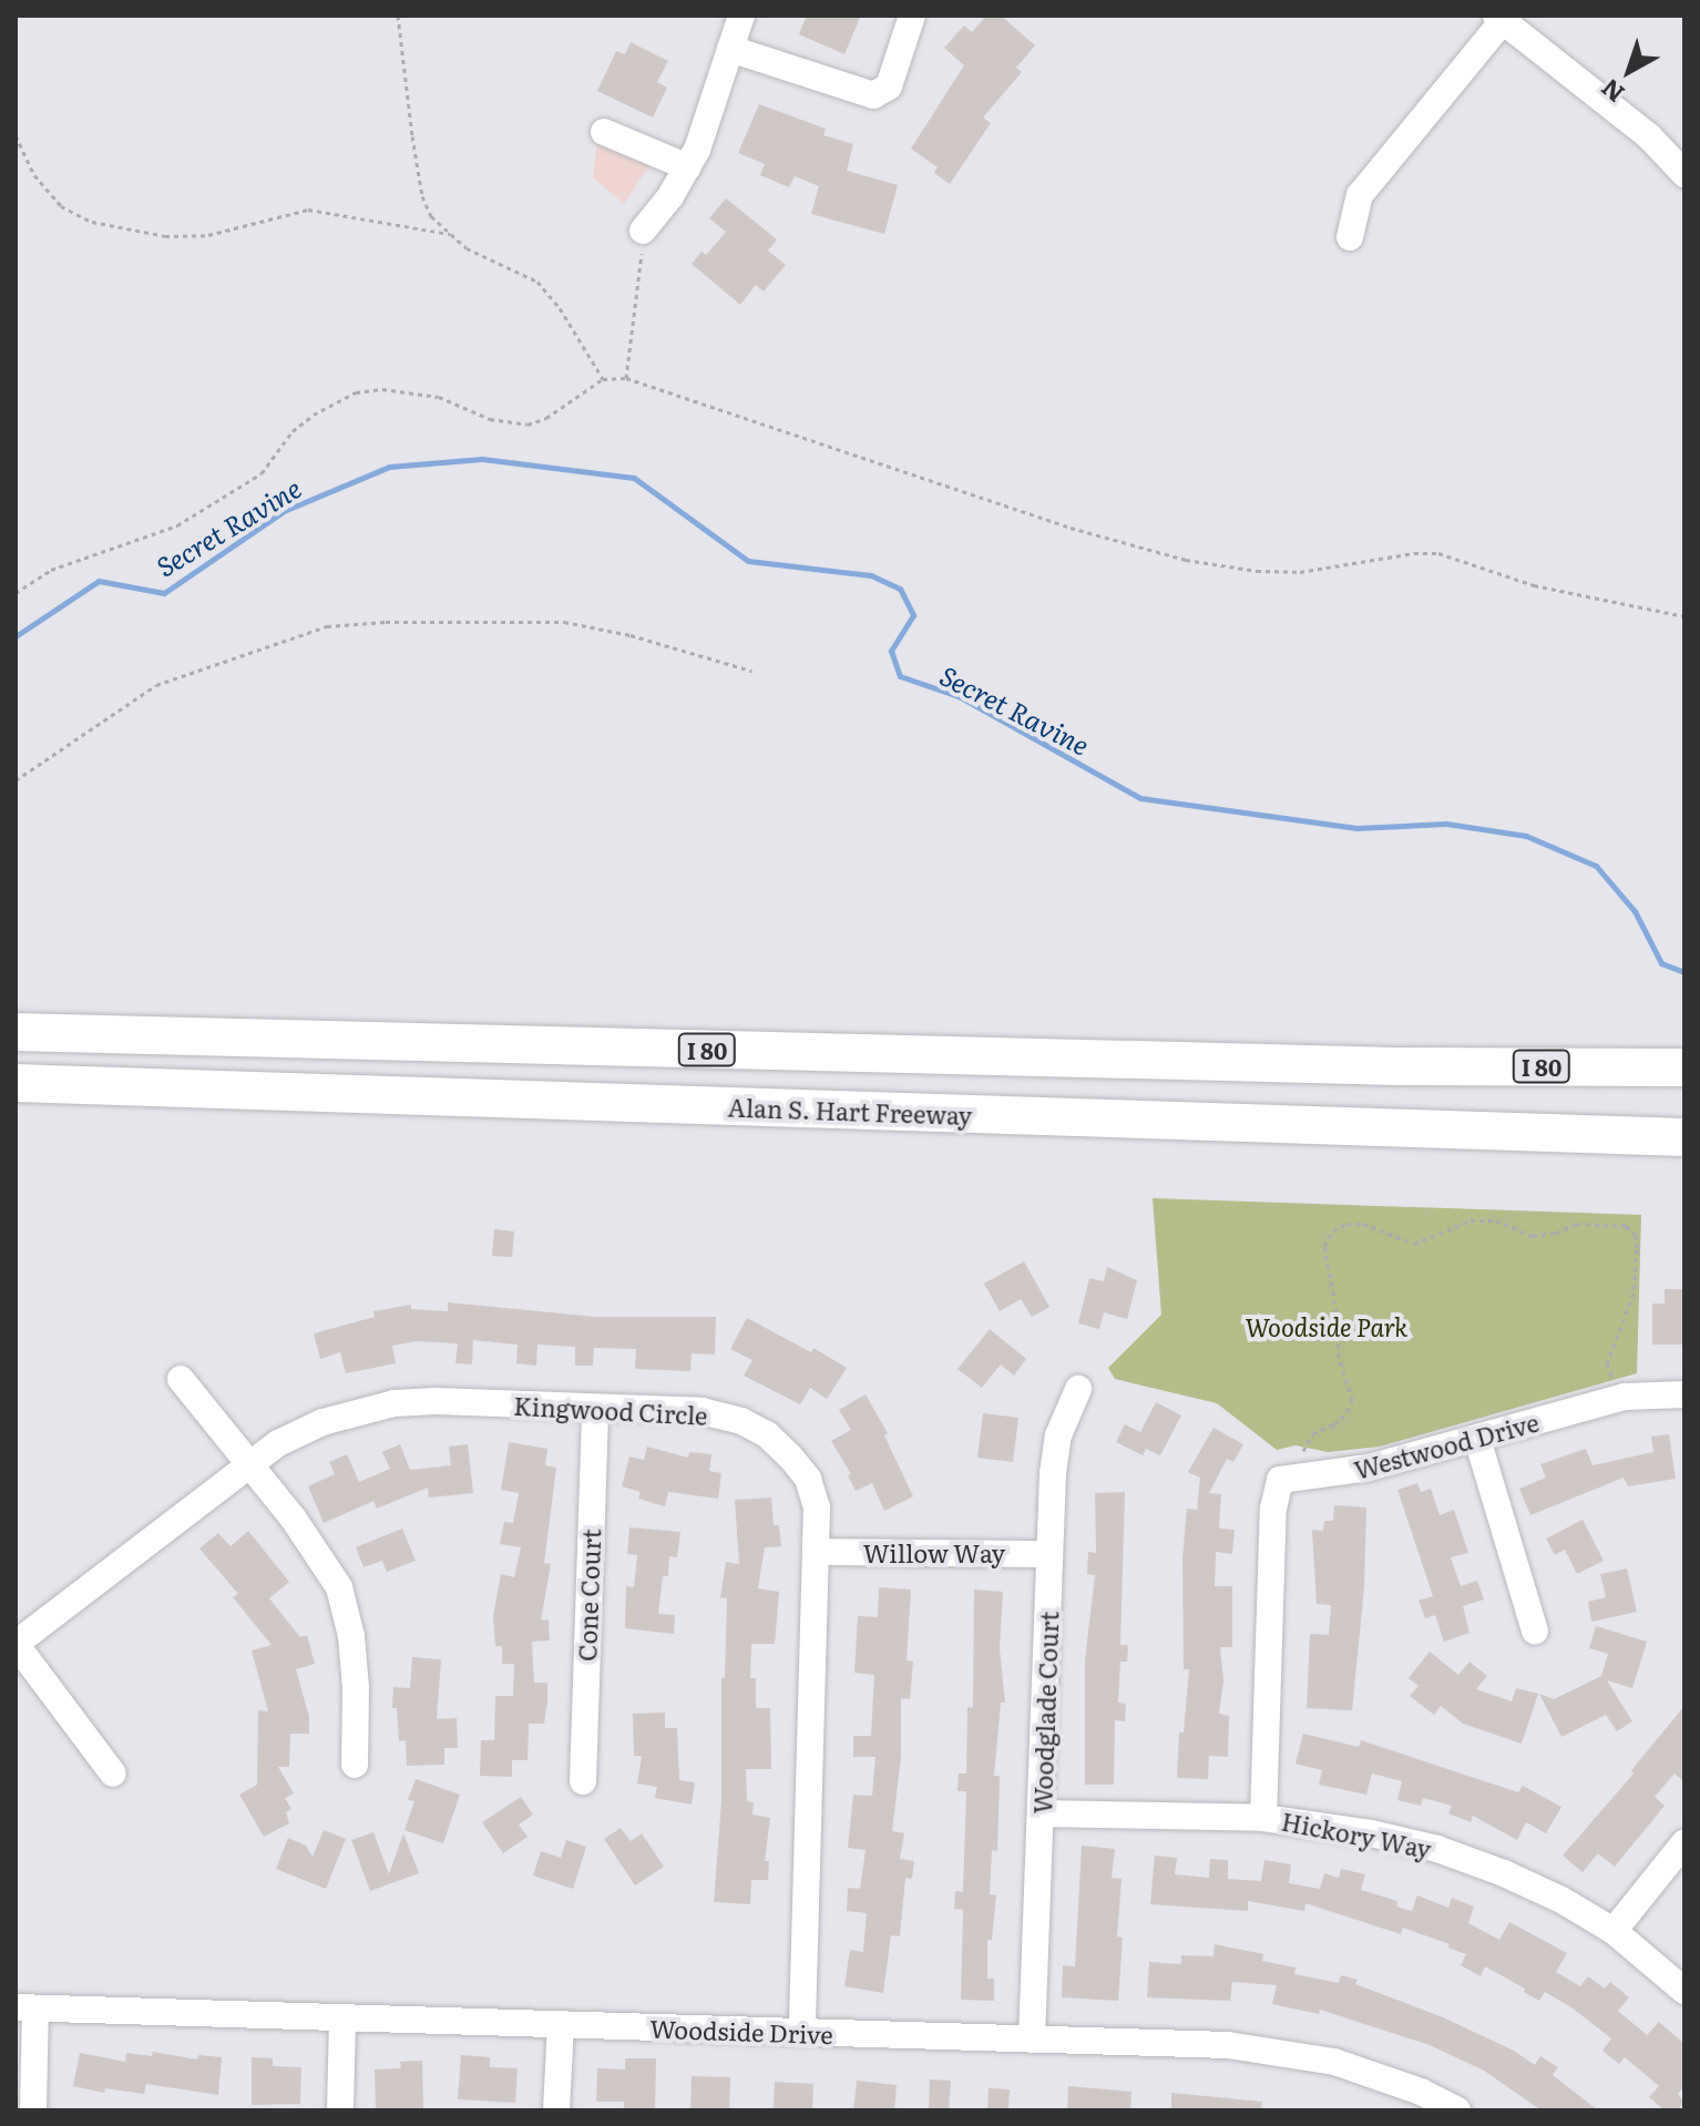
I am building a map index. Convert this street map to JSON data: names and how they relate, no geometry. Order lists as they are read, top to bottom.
{
  "streets": {
    "highway": ["I 80", "Alan S. Hart Freeway"],
    "street": [
      "Kingwood Circle",
      "Westwood Drive",
      "Willow Way",
      "Cone Court",
      "Woodglade Court",
      "Hickory Way",
      "Woodside Drive"
    ]
  },
  "crossings": [
    ["Kingwood Circle", "Willow Way"],
    ["Kingwood Circle", "Cone Court"],
    ["Kingwood Circle", "Woodside Drive"],
    ["Westwood Drive", "Hickory Way"],
    ["Willow Way", "Woodglade Court"],
    ["Woodglade Court", "Hickory Way"],
    ["Woodglade Court", "Woodside Drive"]
  ],
  "water": ["Secret Ravine"],
  "parks": ["Woodside Park"],
  "north": "bottom left"
}
